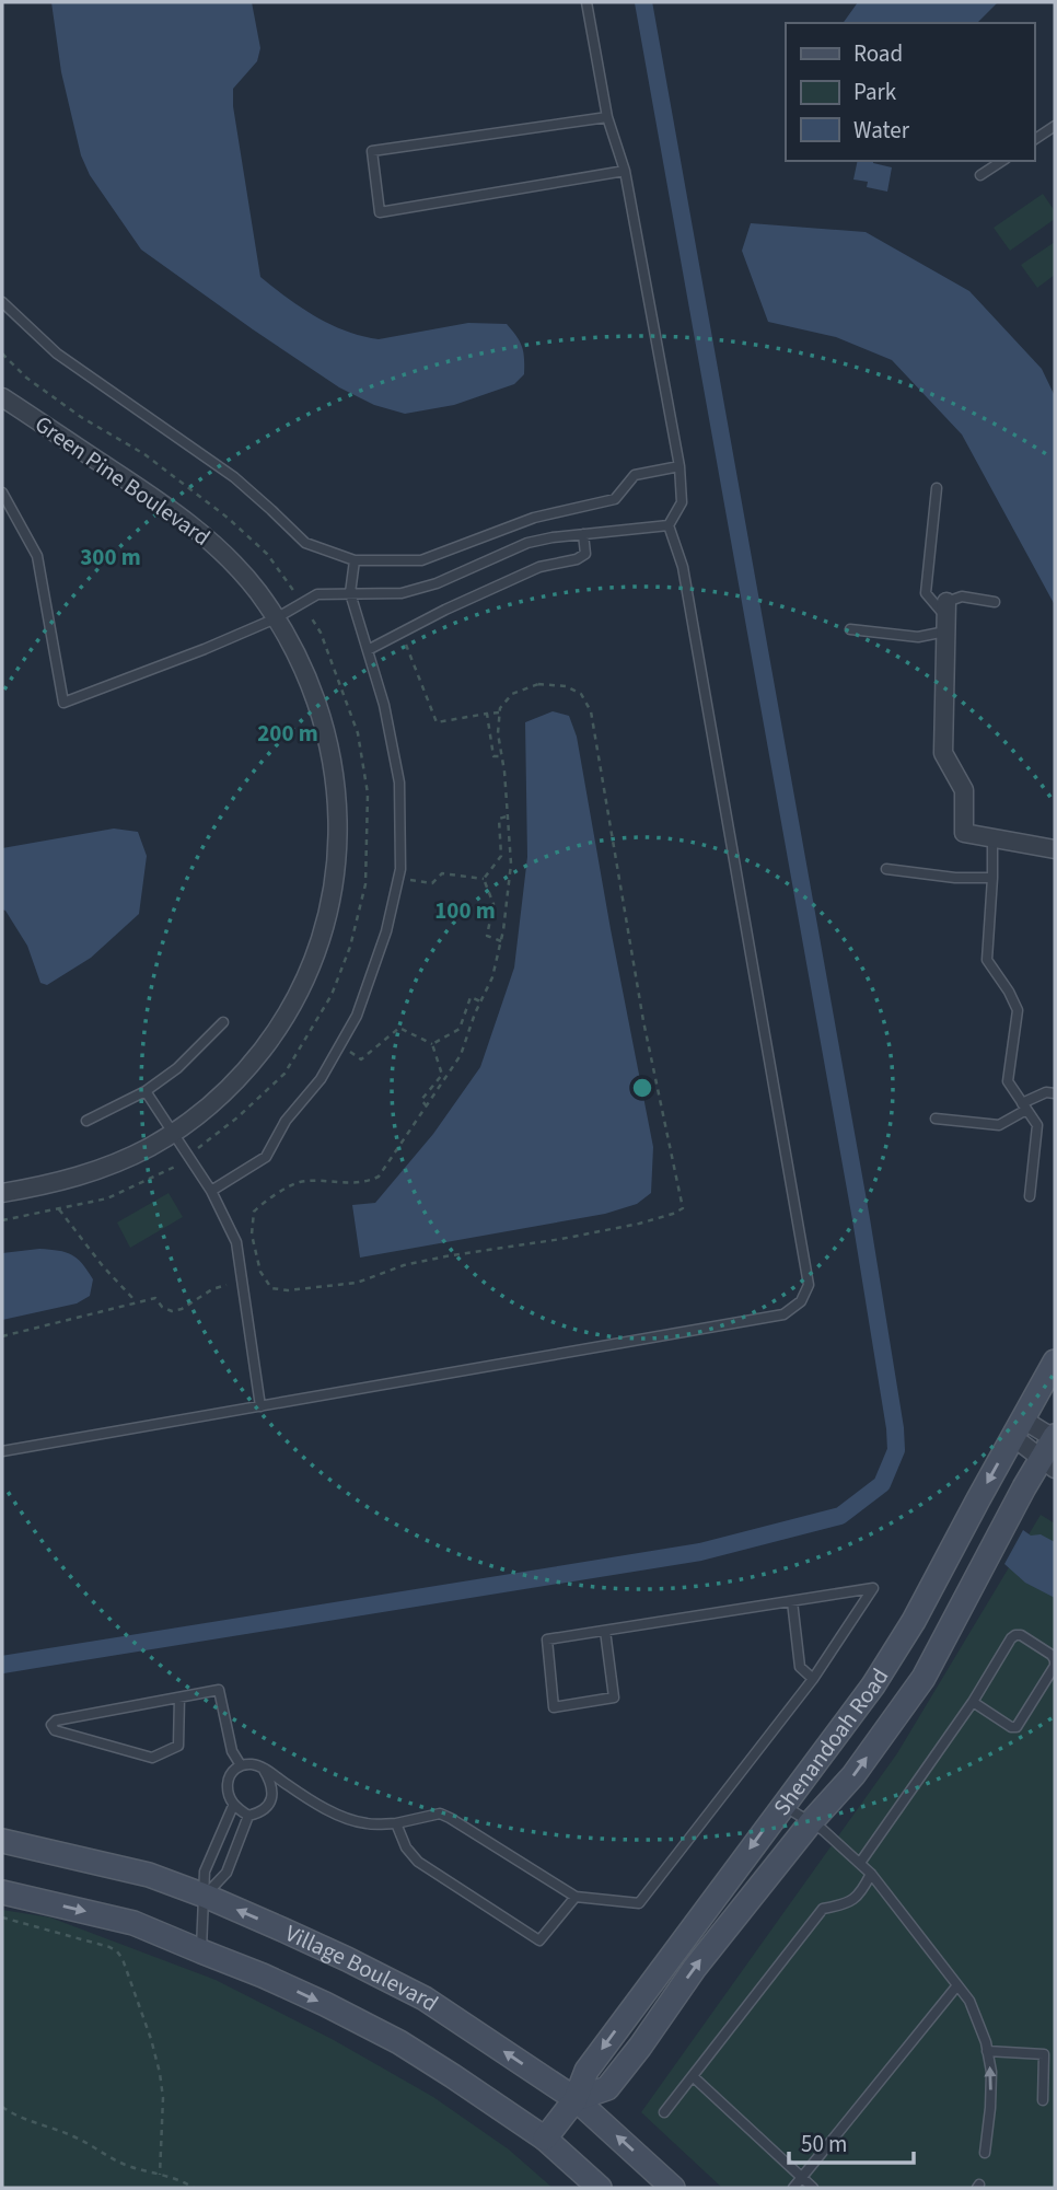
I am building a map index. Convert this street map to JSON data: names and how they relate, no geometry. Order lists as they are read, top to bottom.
{
  "streets": {
    "street": ["Green Pine Boulevard", "Shenandoah Road", "Village Boulevard"]
  },
  "crossings": [
    ["Shenandoah Road", "Village Boulevard"]
  ],
  "legend": ["Road", "Park", "Water"],
  "scale_bar": "50 m",
  "rings": ["300 m", "200 m", "100 m"]
}
